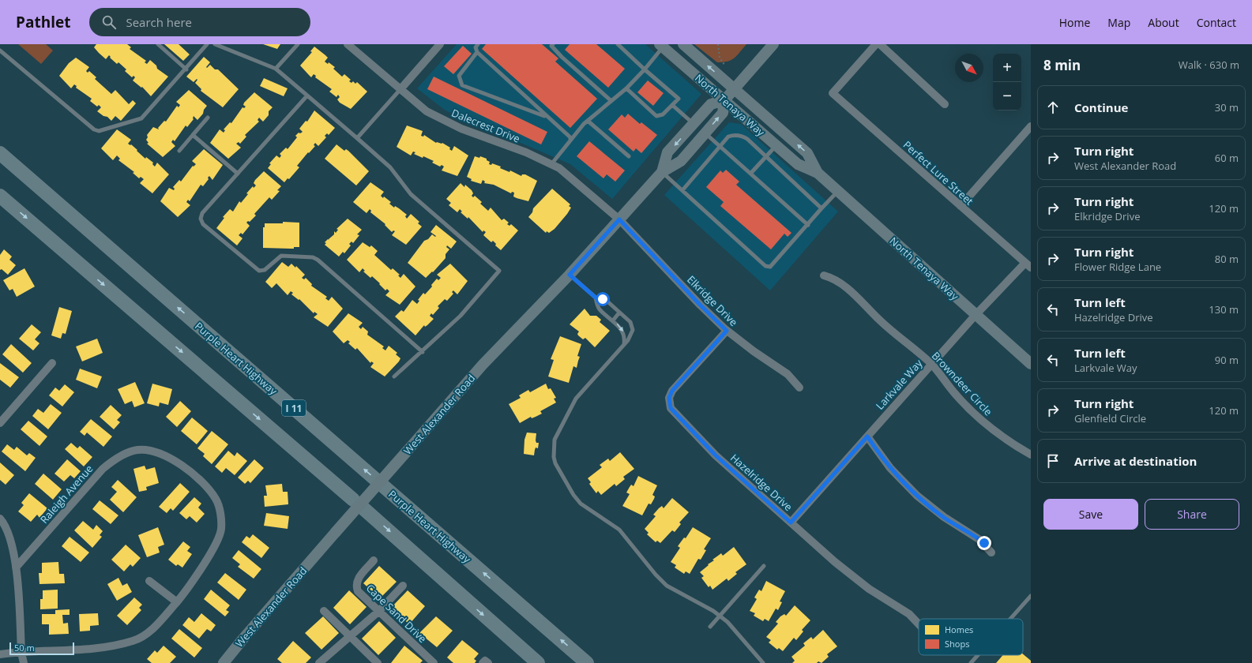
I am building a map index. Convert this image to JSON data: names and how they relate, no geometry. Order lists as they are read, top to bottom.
{
  "streets": {
    "highway": ["Purple Heart Highway", "I 11"],
    "main road": ["North Tenaya Way", "West Alexander Road"],
    "street": [
      "Dalecrest Drive",
      "Perfect Lure Street",
      "Elkridge Drive",
      "Browndeer Circle",
      "Larkvale Way",
      "Hazelridge Drive",
      "Raleigh Avenue",
      "Cape Sand Drive"
    ]
  },
  "crossings": [
    ["North Tenaya Way", "Larkvale Way"],
    ["North Tenaya Way", "West Alexander Road"],
    ["Dalecrest Drive", "Elkridge Drive"],
    ["Dalecrest Drive", "West Alexander Road"],
    ["Perfect Lure Street", "Larkvale Way"],
    ["Elkridge Drive", "West Alexander Road"],
    ["Elkridge Drive", "Hazelridge Drive"],
    ["Browndeer Circle", "Larkvale Way"],
    ["Larkvale Way", "Hazelridge Drive"]
  ],
  "legend": ["Homes", "Shops"],
  "scale_bar": "50 m",
  "north": "bottom right",
  "page": {
    "header": "Pathlet",
    "search": "Search here",
    "nav": [
      "Home",
      "Map",
      "About",
      "Contact"
    ],
    "heading": ["8 min", "Walk · 630 m"],
    "map_buttons": ["+", "−"],
    "list": [
      ["Continue", "30 m"],
      ["Turn right", "West Alexander Road", "60 m"],
      ["Turn right", "Elkridge Drive", "120 m"],
      ["Turn right", "Flower Ridge Lane", "80 m"],
      ["Turn left", "Hazelridge Drive", "130 m"],
      ["Turn left", "Larkvale Way", "90 m"],
      ["Turn right", "Glenfield Circle", "120 m"],
      "Arrive at destination"
    ],
    "buttons": ["Save", "Share"],
    "scale": "50 m"
  }
}
